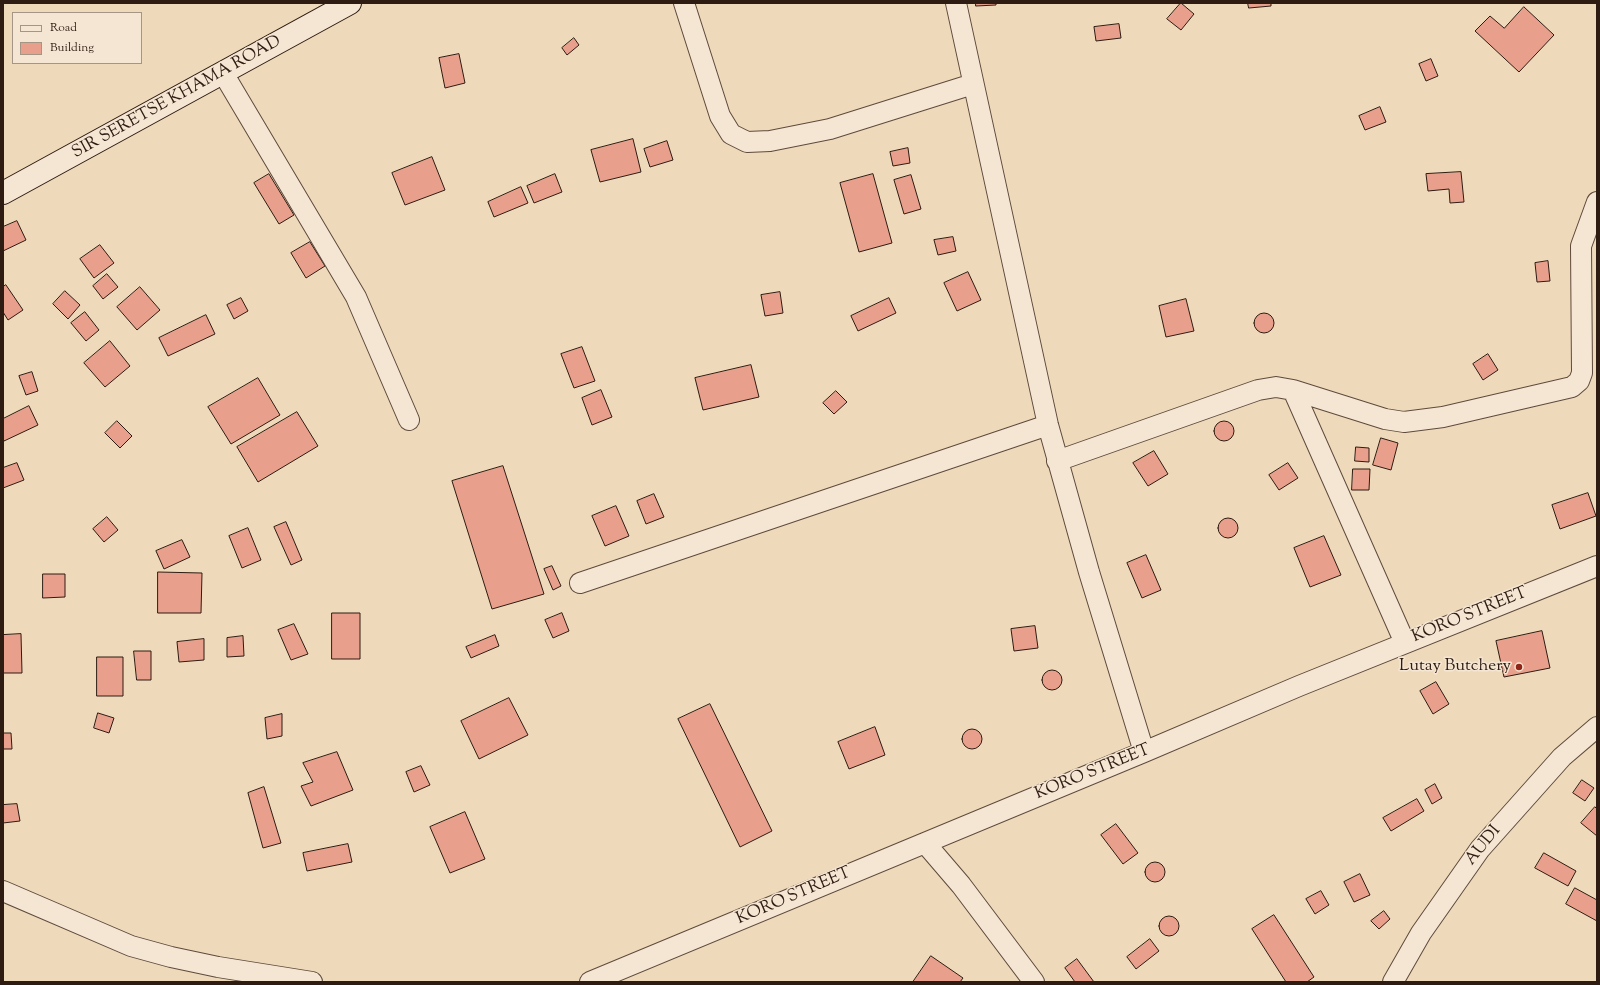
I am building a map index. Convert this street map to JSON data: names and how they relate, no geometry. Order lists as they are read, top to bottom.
{
  "streets": {
    "main road": ["SIR SERETSE KHAMA ROAD"],
    "street": ["KORO STREET", "AUDI"]
  },
  "places": ["Lutay Butchery"],
  "legend": ["Road", "Building"]
}
